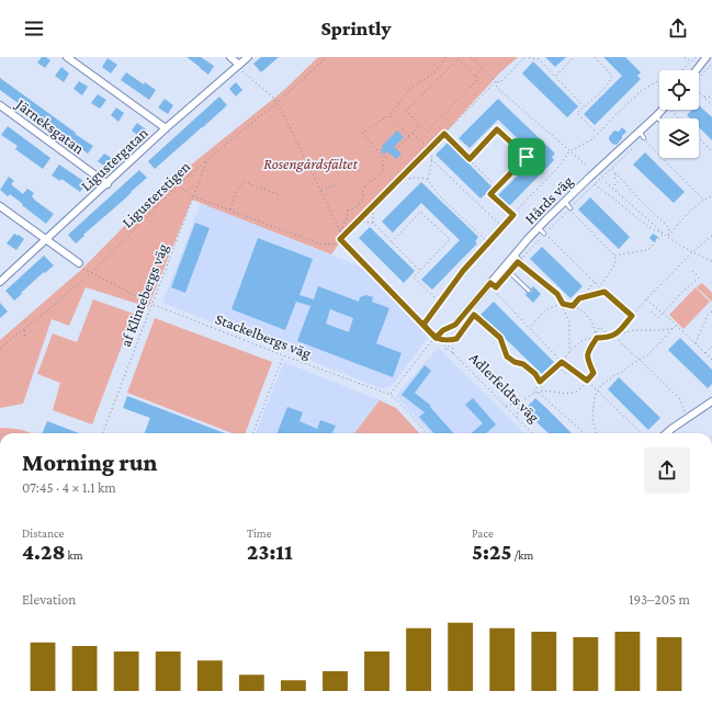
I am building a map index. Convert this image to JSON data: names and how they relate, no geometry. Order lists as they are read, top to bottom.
{
  "streets": {
    "street": ["Järneksgatan", "Ligustergatan", "Hårds väg"],
    "path": [
      "Ligusterstigen",
      "af Klintebergs väg",
      "Stackelbergs väg",
      "Adlerfeldts väg"
    ]
  },
  "crossings": [
    ["Järneksgatan", "Ligustergatan"],
    ["Ligusterstigen", "af Klintebergs väg"],
    ["Ligusterstigen", "Stackelbergs väg"],
    ["af Klintebergs väg", "Stackelbergs väg"]
  ],
  "parks": ["Rosengårdsfältet"],
  "page": {
    "header": "Sprintly",
    "heading": ["Morning run", "07:45 · 4 × 1.1 km"],
    "stats": [
      ["Distance", "4.28 km"],
      ["Time", "23:11"],
      ["Pace", "5:25 /km"]
    ],
    "chart": ["Elevation", "193–205 m"]
  }
}
